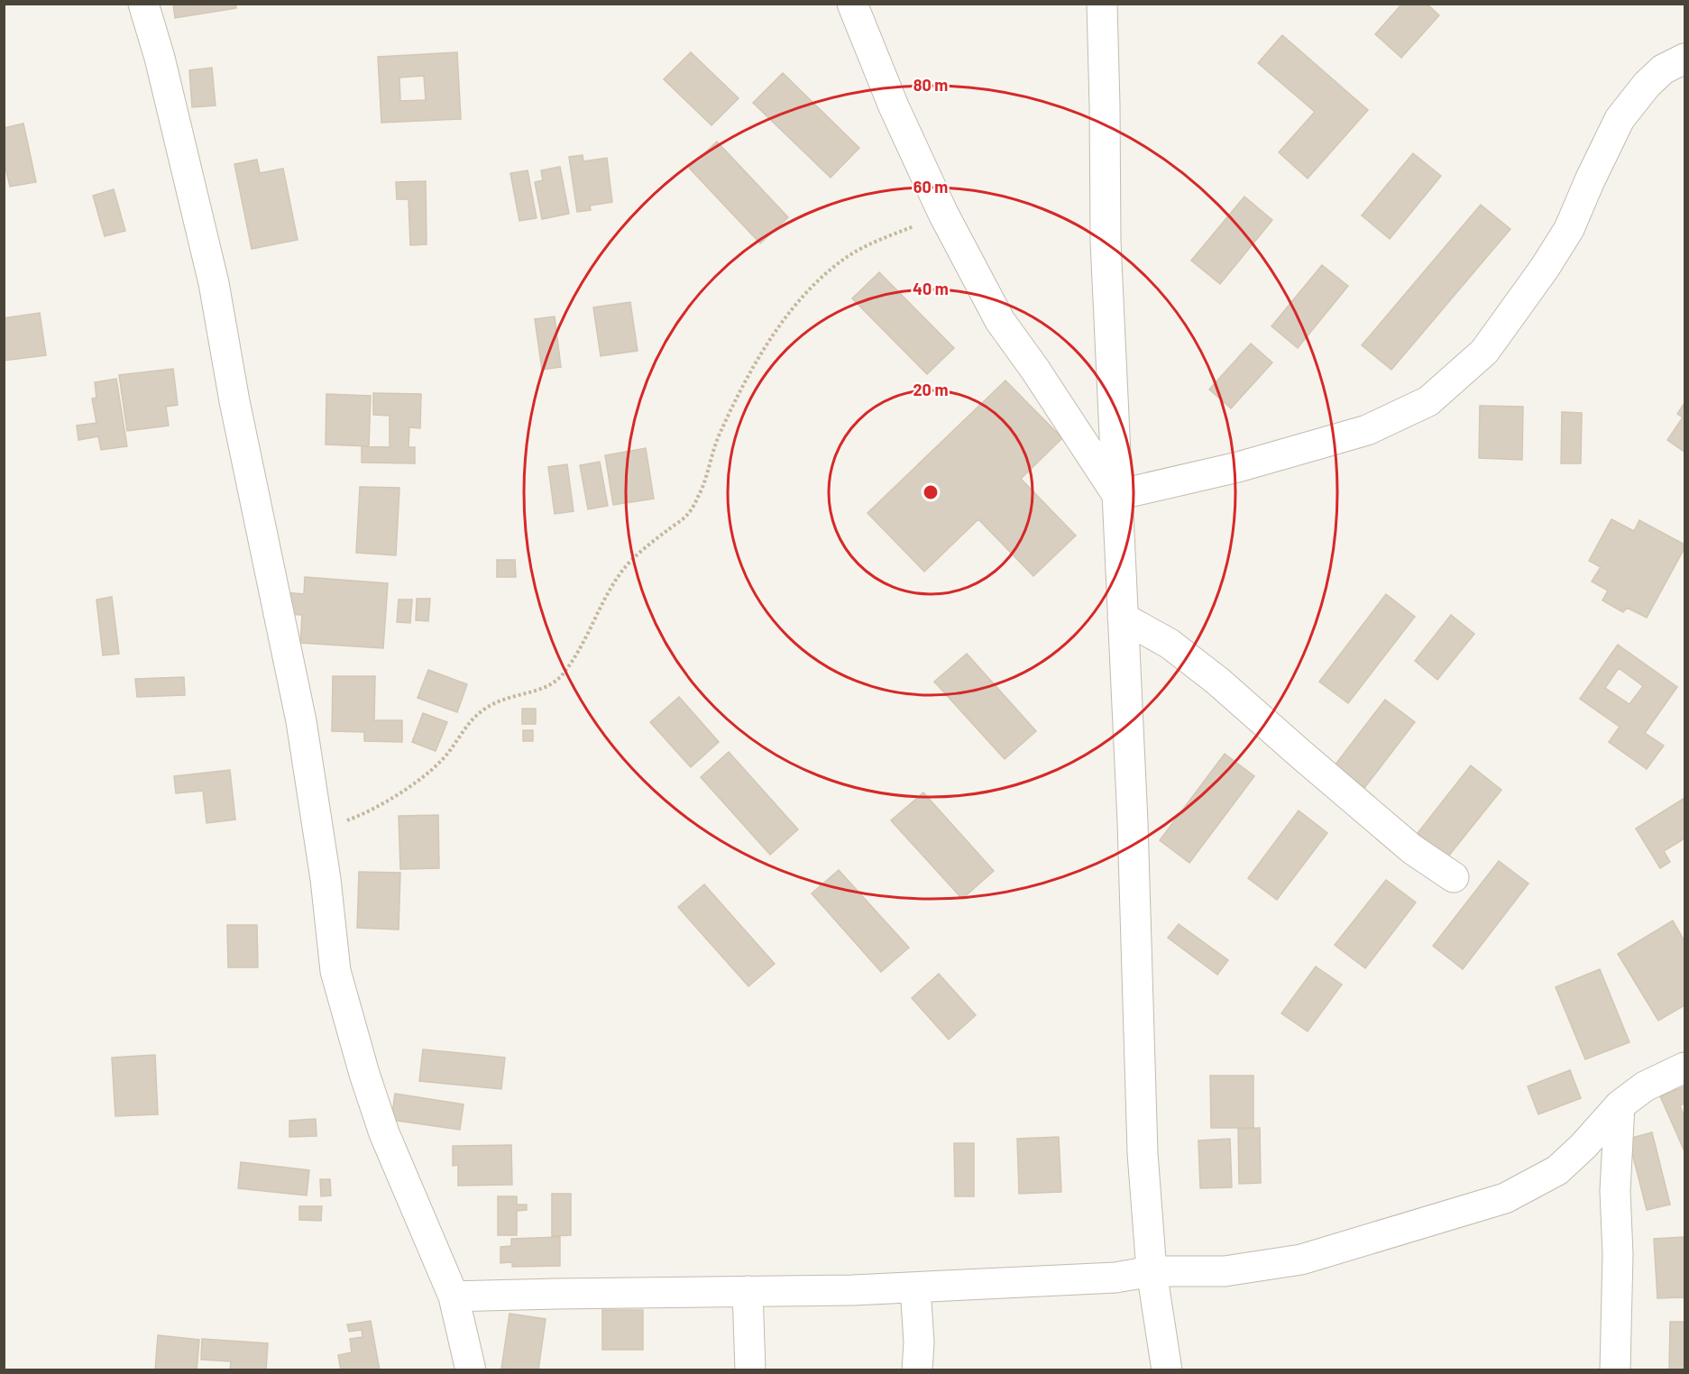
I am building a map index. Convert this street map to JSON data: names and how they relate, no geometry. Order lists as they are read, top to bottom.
{
  "rings": [
    "80 m",
    "60 m",
    "40 m",
    "20 m"
  ]
}
